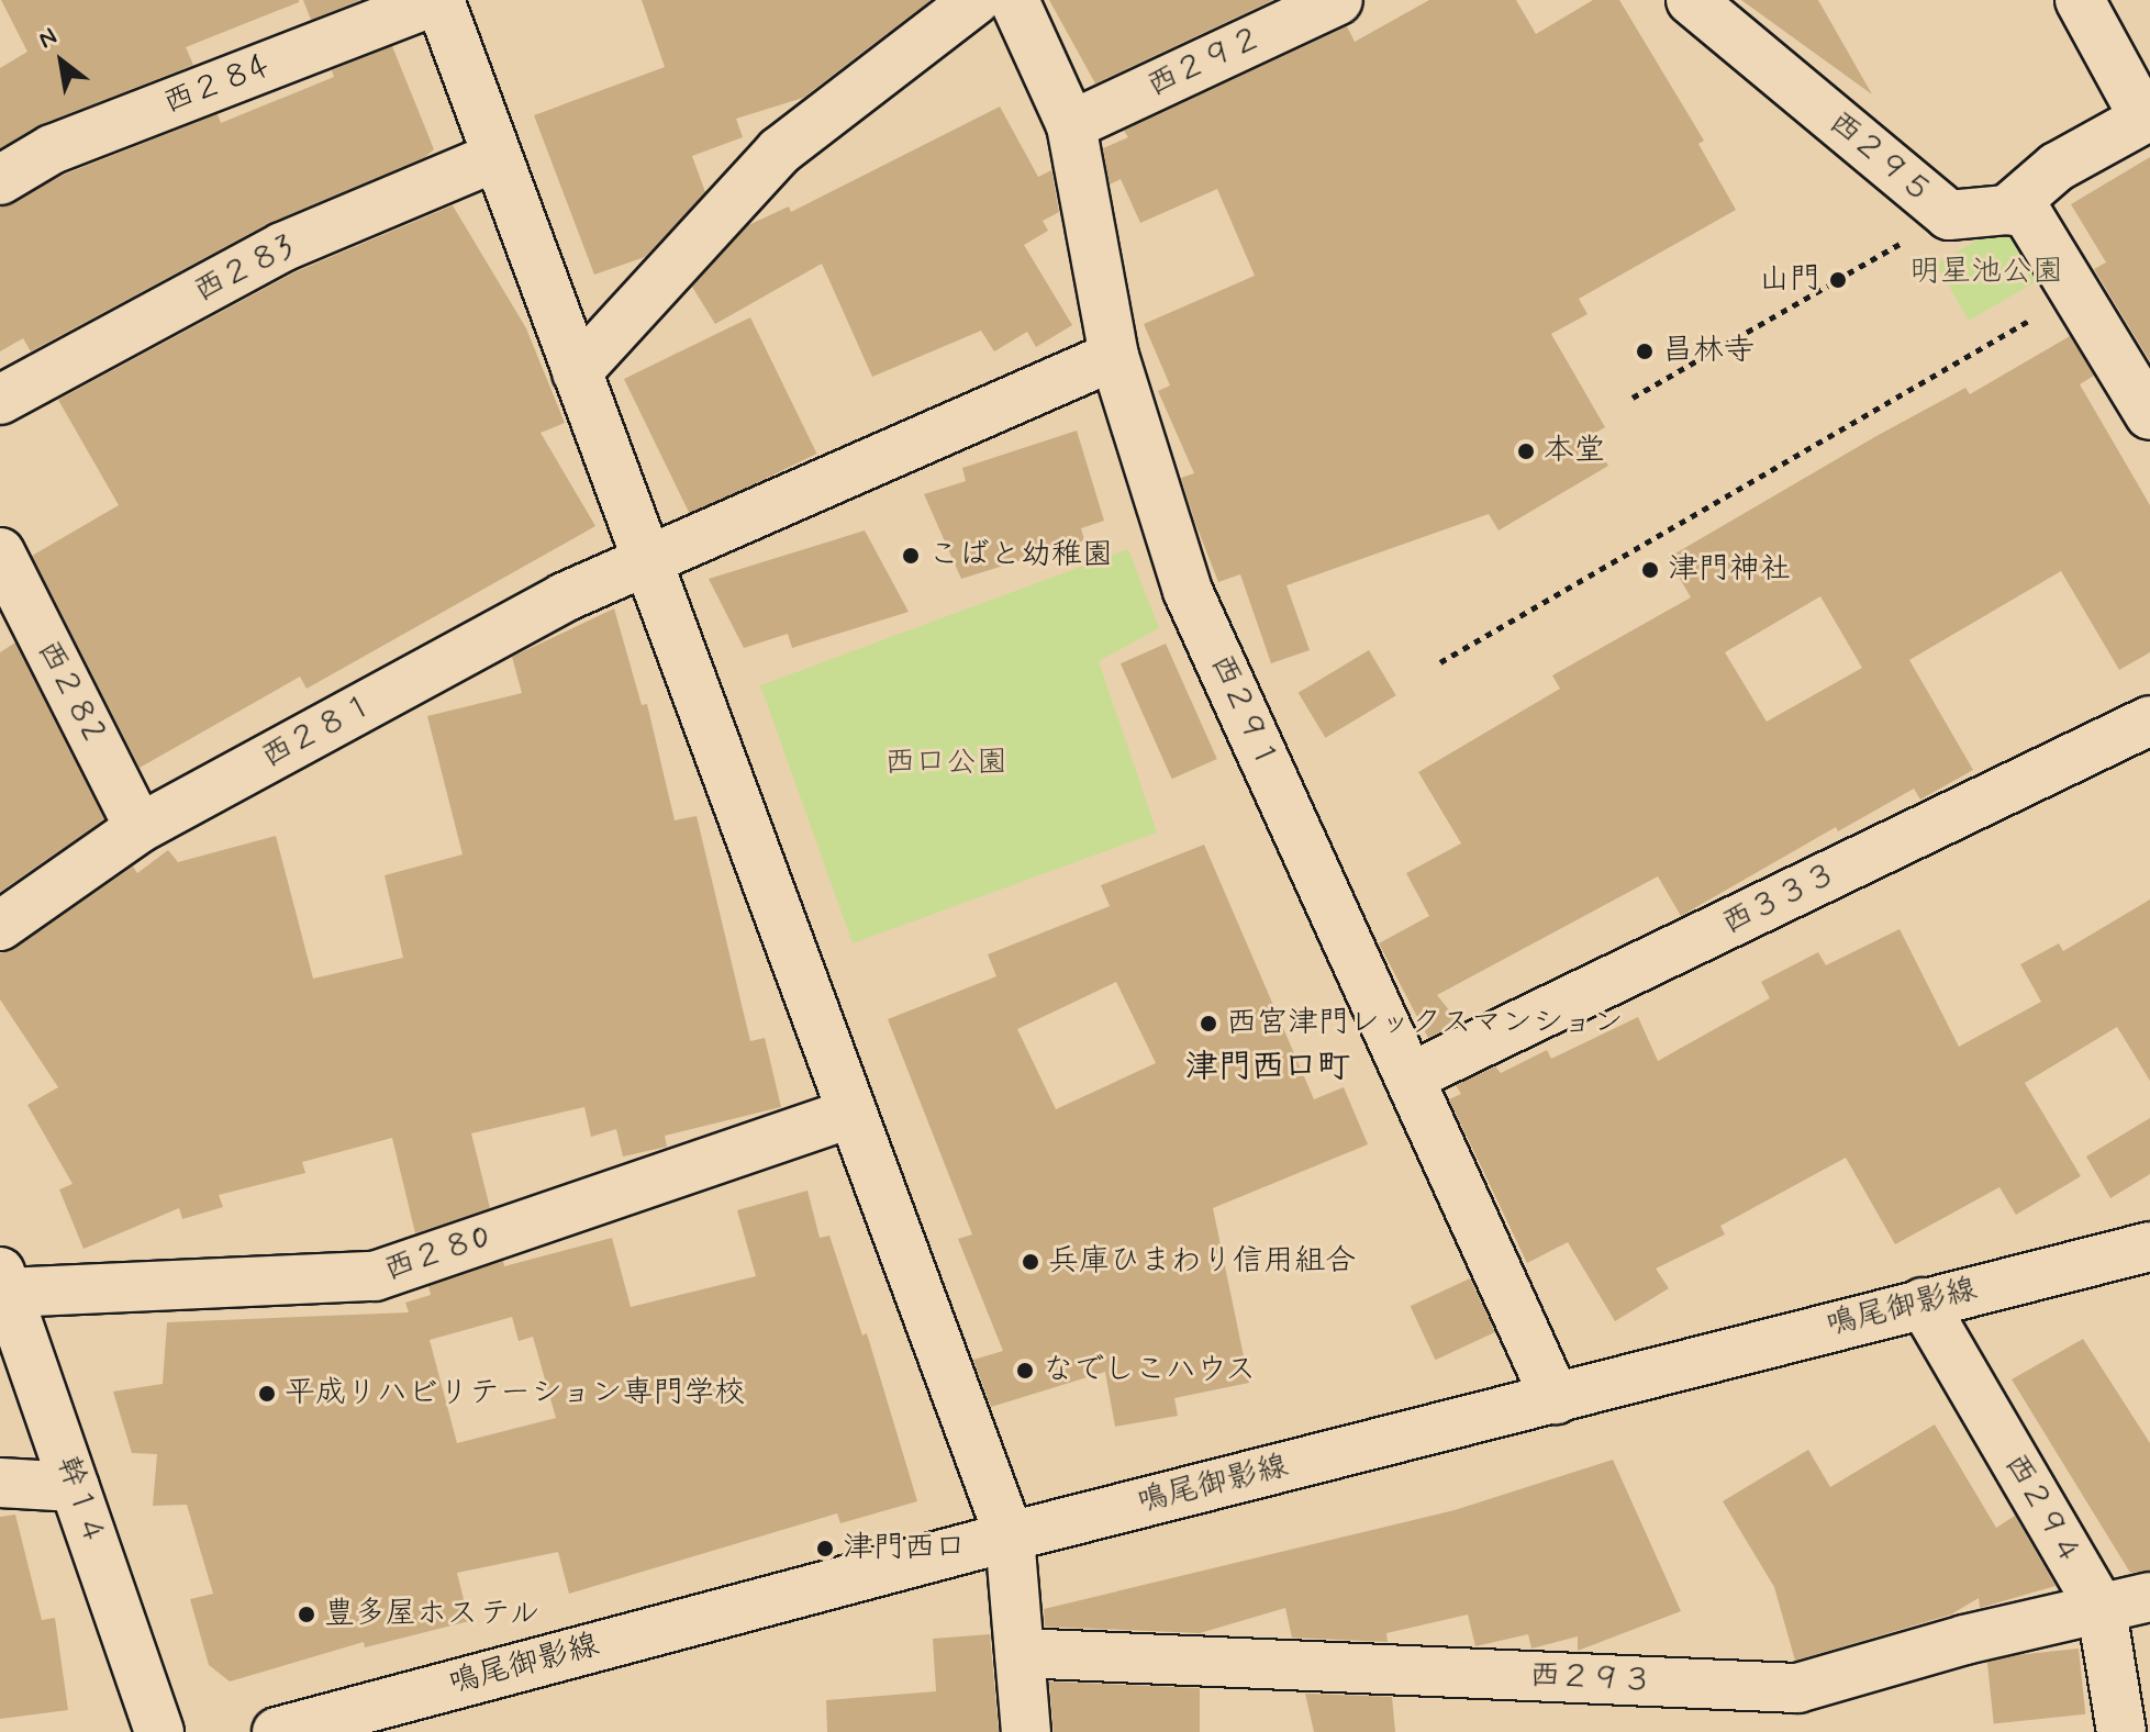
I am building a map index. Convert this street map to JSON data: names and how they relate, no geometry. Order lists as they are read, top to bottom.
{
  "streets": {
    "street": [
      "西２９２",
      "西２８4",
      "西２９５",
      "西２８3",
      "西２８2",
      "西２９１",
      "西２８１",
      "西３３３",
      "西２８0",
      "鳴尾御影線",
      "幹１４",
      "西２９４",
      "西２９３"
    ]
  },
  "crossings": [
    ["西２９２", "西２９１"],
    ["西２８2", "西２８１"],
    ["西２９１", "西２８１"],
    ["西２９１", "西３３３"],
    ["西２９１", "鳴尾御影線"],
    ["西２８0", "幹１４"],
    ["鳴尾御影線", "西２９４"],
    ["西２９４", "西２９３"]
  ],
  "districts": ["津門西口町"],
  "parks": ["明星池公園", "西口公園"],
  "places": [
    "山門",
    "昌林寺",
    "本堂",
    "こばと幼稚園",
    "津門神社",
    "西宮津門レックスマンション",
    "兵庫ひまわり信用組合",
    "なでしこハウス",
    "平成リハビリテーション専門学校",
    "津門西口",
    "豊多屋ホステル"
  ],
  "north": "top left"
}
